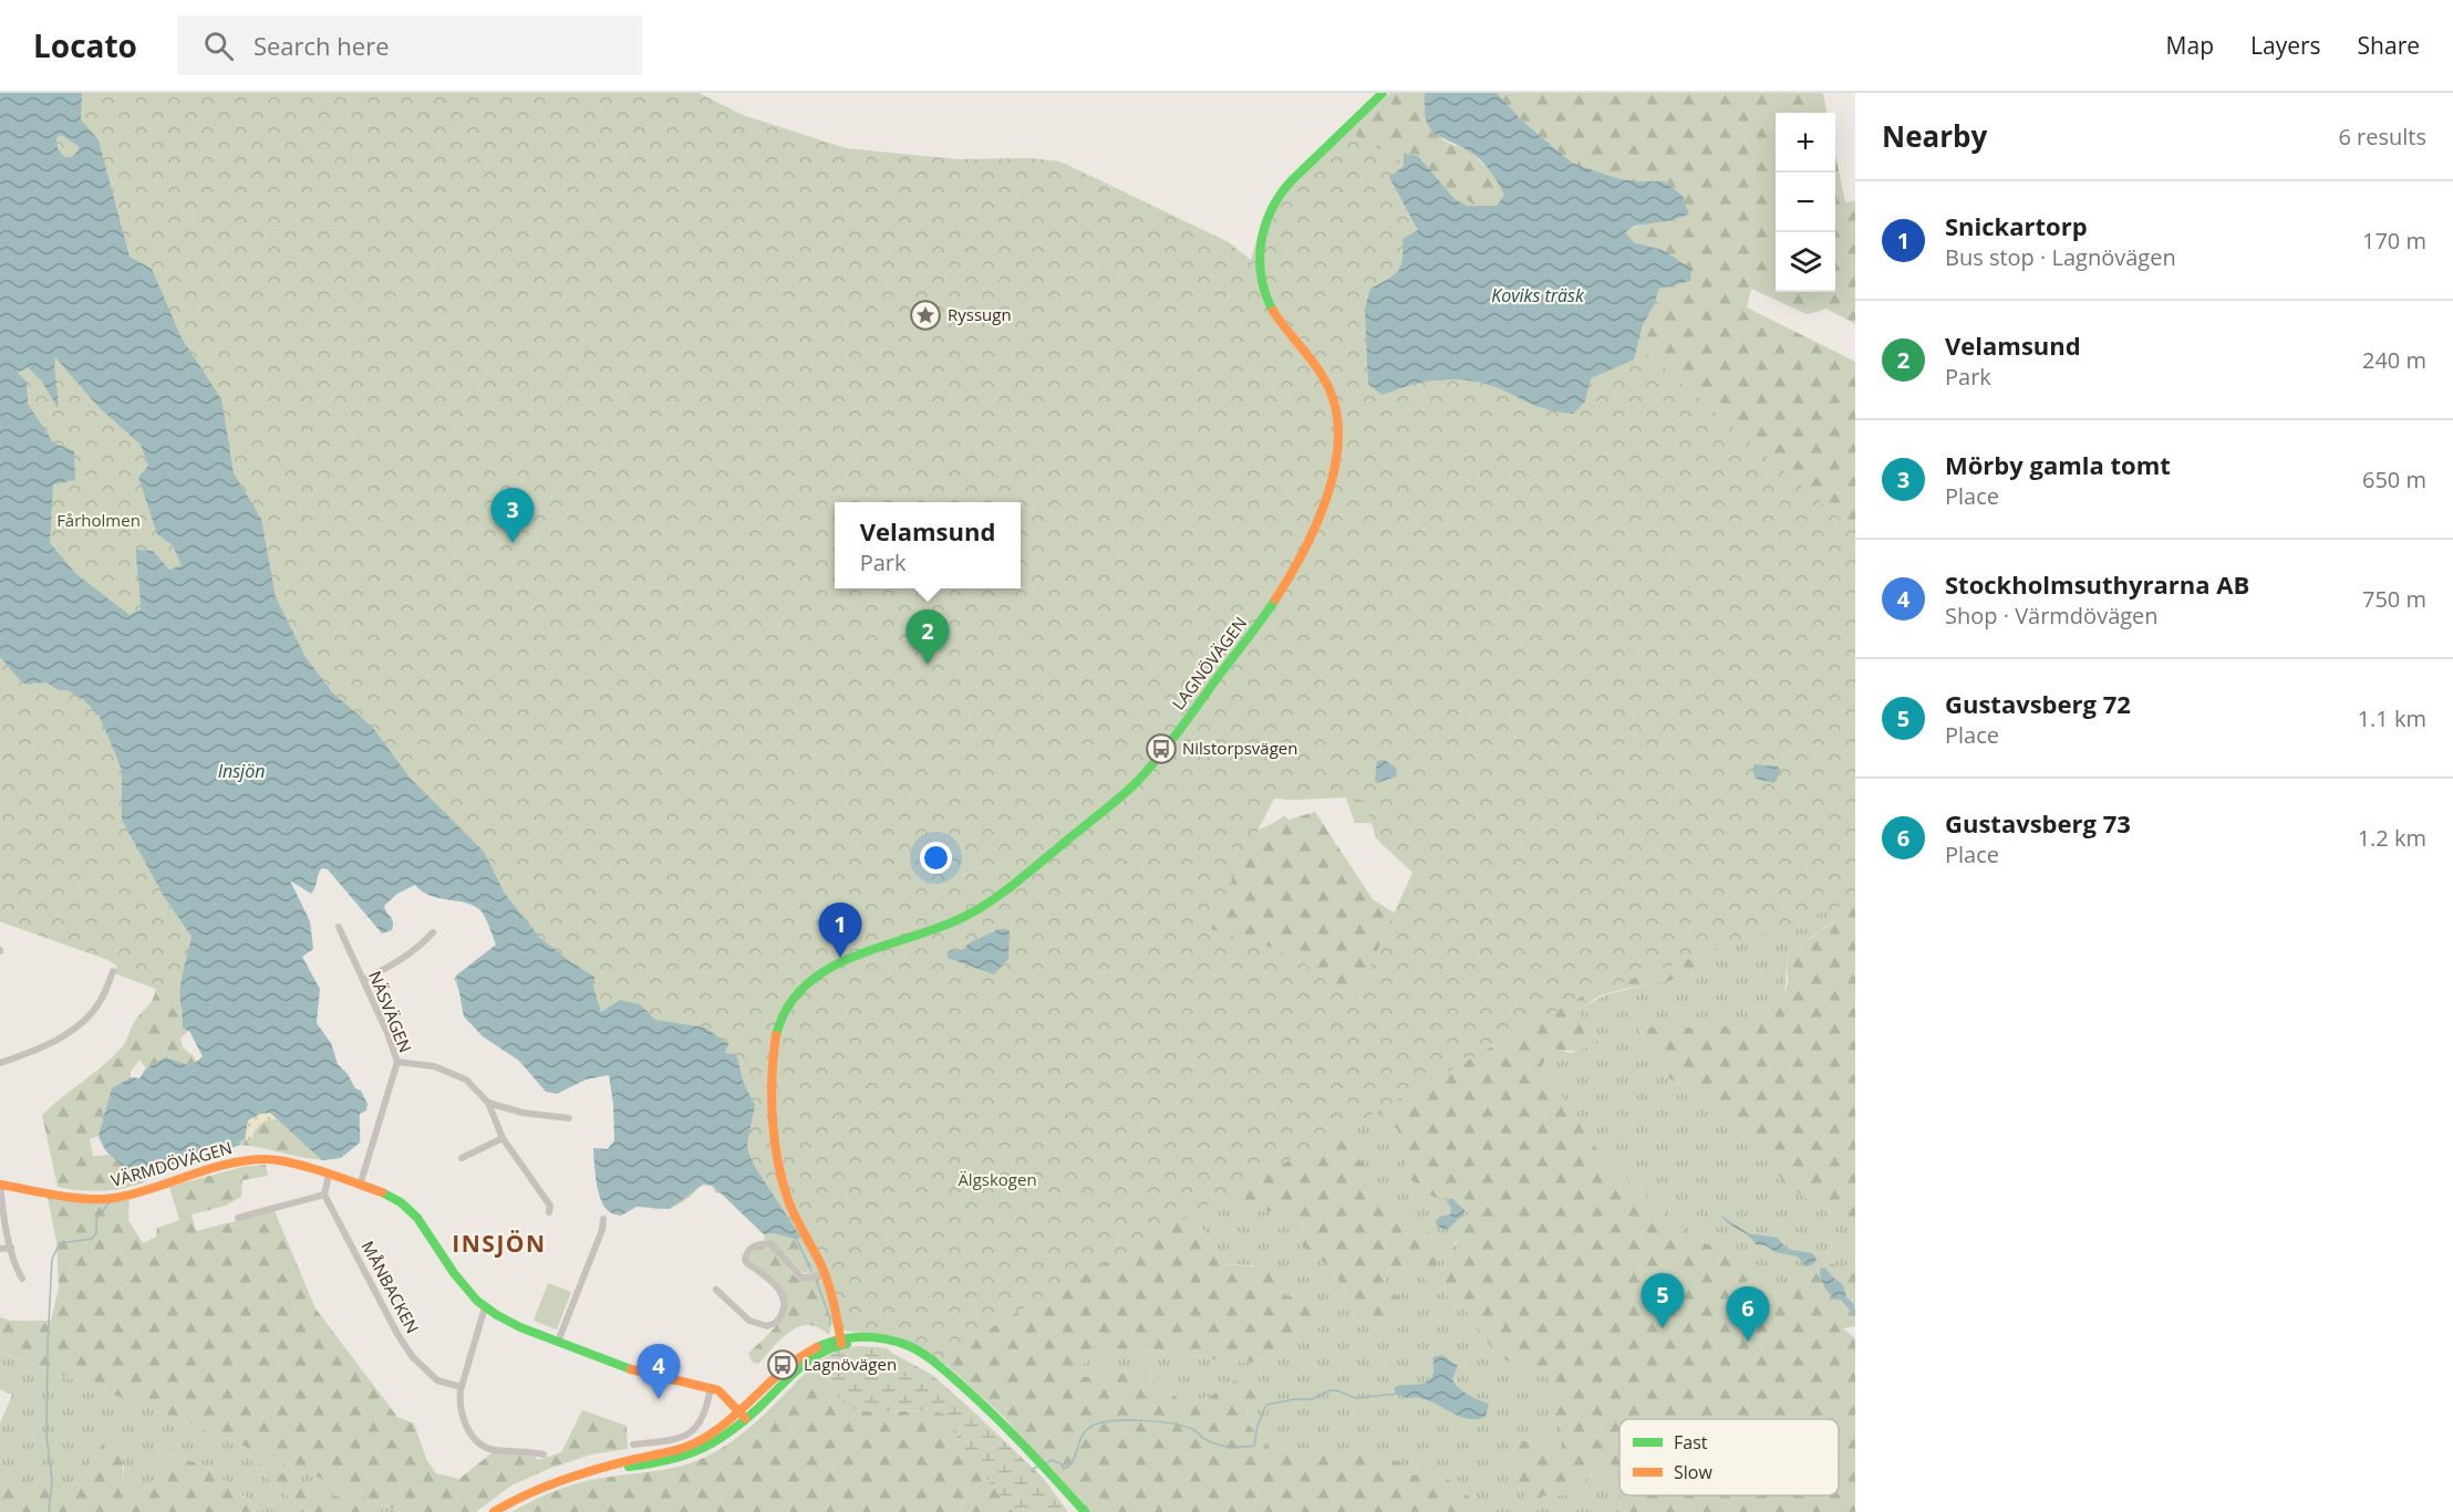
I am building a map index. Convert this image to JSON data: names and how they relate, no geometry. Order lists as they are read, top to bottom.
{
  "streets": {
    "street": [
      "LAGNÖVÄGEN",
      "NÄSVÄGEN",
      "VÄRMDÖVÄGEN",
      "MÅNBACKEN"
    ]
  },
  "crossings": [
    ["NÄSVÄGEN", "VÄRMDÖVÄGEN"]
  ],
  "districts": ["INSJÖN"],
  "water": ["Koviks träsk", "Insjön"],
  "parks": ["Fårholmen", "Älgskogen"],
  "places": {
    "place": ["Ryssugn"],
    "bus stop": ["Nilstorpsvägen", "Lagnövägen"]
  },
  "legend": ["Fast", "Slow"],
  "page": {
    "header": "Locato",
    "search": "Search here",
    "nav": ["Map", "Layers", "Share"],
    "heading": ["Nearby", "6 results"],
    "map_buttons": ["+", "−"],
    "list": [
      {
        "mark": "1",
        "name": "Snickartorp",
        "note": "Bus stop · Lagnövägen",
        "value": "170 m"
      },
      {
        "mark": "2",
        "name": "Velamsund",
        "note": "Park",
        "value": "240 m"
      },
      {
        "mark": "3",
        "name": "Mörby gamla tomt",
        "note": "Place",
        "value": "650 m"
      },
      {
        "mark": "4",
        "name": "Stockholmsuthyrarna AB",
        "note": "Shop · Värmdövägen",
        "value": "750 m"
      },
      {
        "mark": "5",
        "name": "Gustavsberg 72",
        "note": "Place",
        "value": "1.1 km"
      },
      {
        "mark": "6",
        "name": "Gustavsberg 73",
        "note": "Place",
        "value": "1.2 km"
      }
    ],
    "pins": [
      "3",
      "2",
      "1",
      "5",
      "6",
      "4"
    ],
    "popup": ["Velamsund", "Park"]
  }
}
